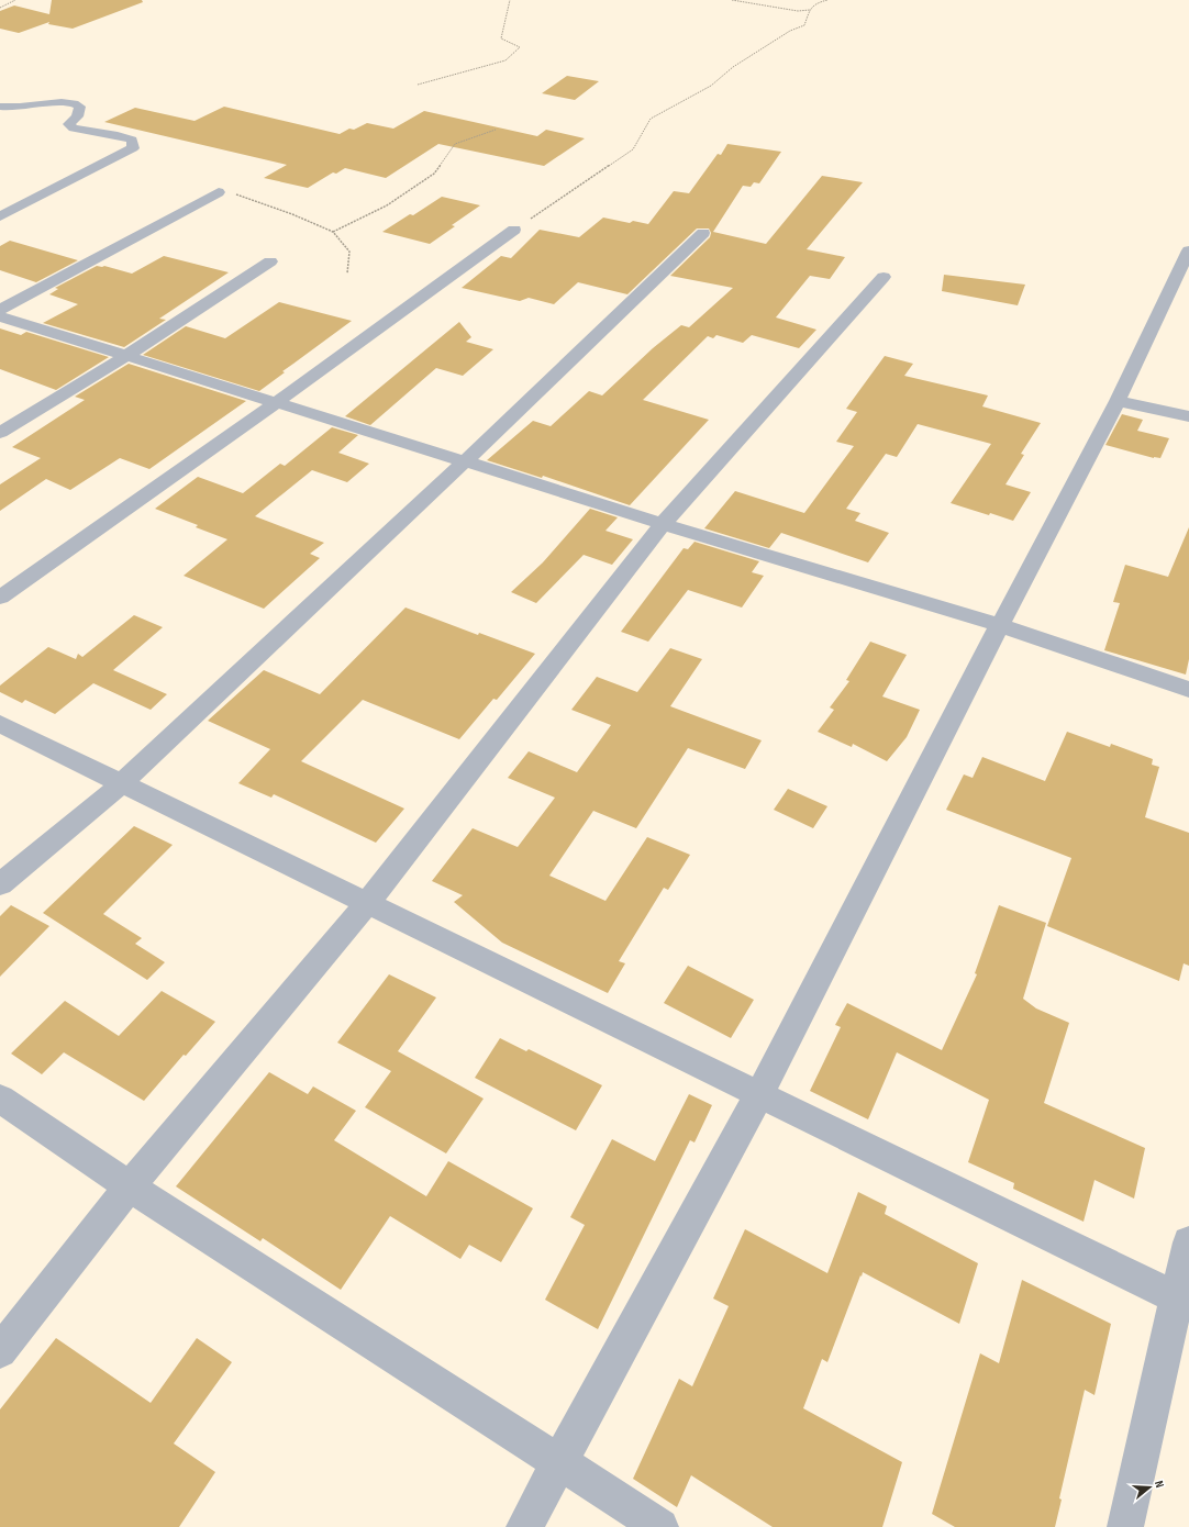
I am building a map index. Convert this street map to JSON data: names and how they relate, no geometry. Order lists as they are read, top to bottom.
{
  "north": "right"
}
